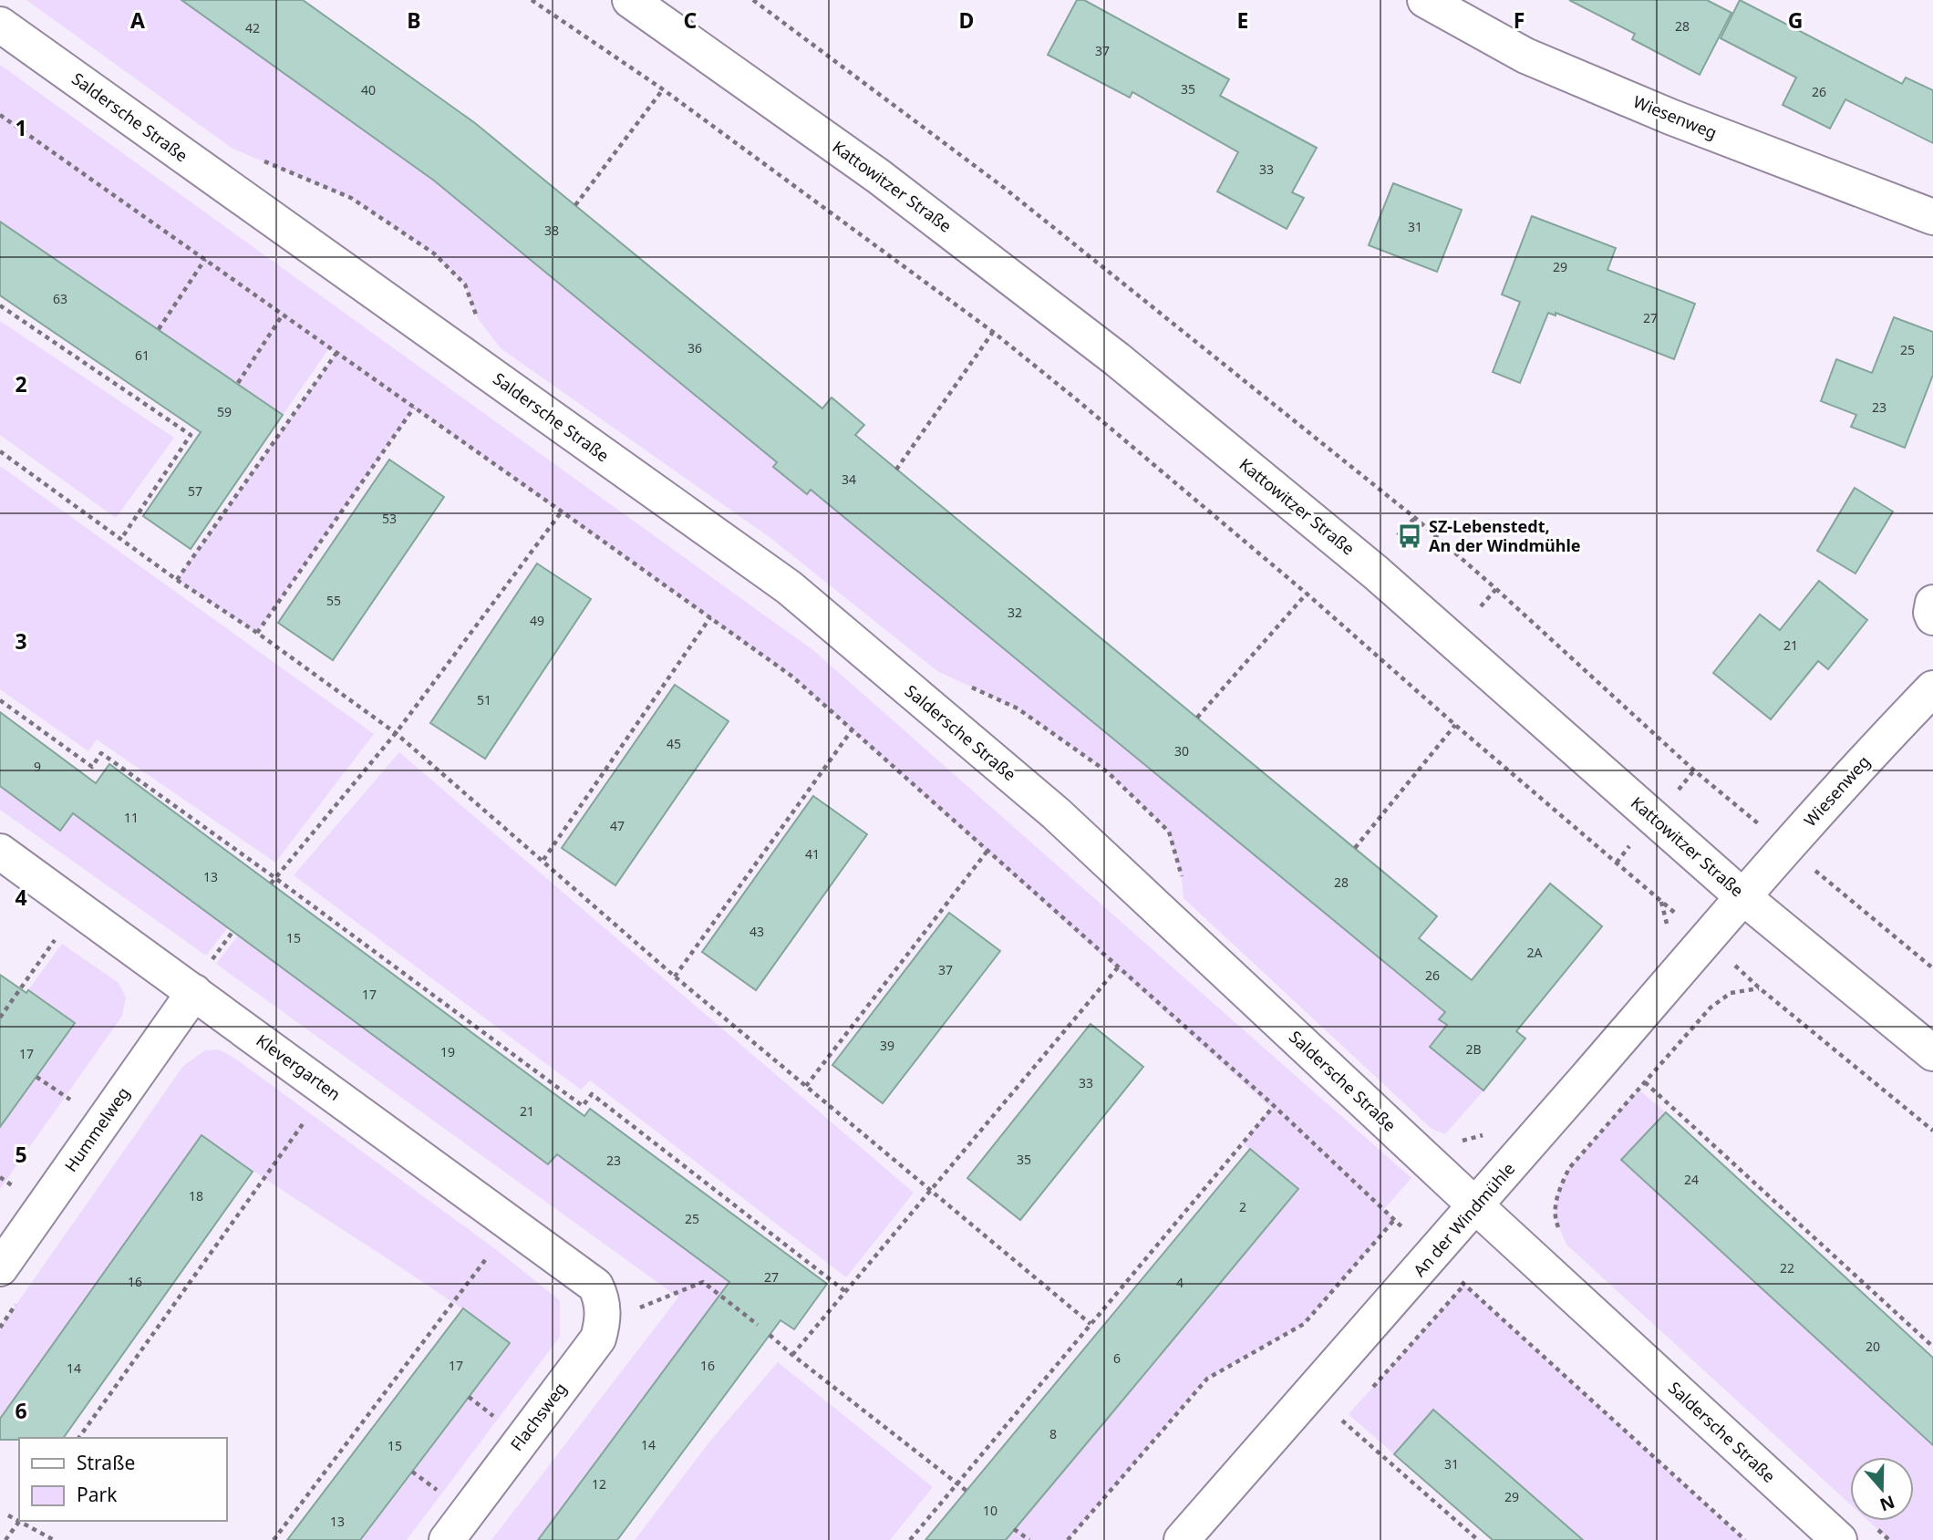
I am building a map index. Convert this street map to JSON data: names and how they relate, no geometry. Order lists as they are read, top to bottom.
{
  "streets": {
    "street": [
      "Saldersche Straße",
      "Wiesenweg",
      "Kattowitzer Straße",
      "Klevergarten",
      "Hummelweg",
      "An der Windmühle",
      "Flachsweg"
    ]
  },
  "crossings": [
    ["Saldersche Straße", "An der Windmühle"],
    ["Wiesenweg", "Kattowitzer Straße"],
    ["Wiesenweg", "An der Windmühle"],
    ["Kattowitzer Straße", "An der Windmühle"],
    ["Klevergarten", "Hummelweg"],
    ["Klevergarten", "Flachsweg"]
  ],
  "places": {
    "bus stop": ["SZ-Lebenstedt, An der Windmühle"]
  },
  "house_numbers": [
    "28",
    "42",
    "37",
    "35",
    "40",
    "26",
    "33",
    "31",
    "38",
    "29",
    "63",
    "27",
    "36",
    "25",
    "61",
    "23",
    "59",
    "34",
    "57",
    "53",
    "55",
    "32",
    "49",
    "21",
    "51",
    "45",
    "30",
    "9",
    "11",
    "47",
    "41",
    "13",
    "28",
    "43",
    "15",
    "2A",
    "37",
    "26",
    "17",
    "39",
    "2B",
    "19",
    "17",
    "33",
    "21",
    "35",
    "23",
    "24",
    "18",
    "2",
    "25",
    "22",
    "27",
    "16",
    "4",
    "20",
    "6",
    "17",
    "16",
    "14",
    "8",
    "14",
    "15",
    "31",
    "12",
    "29",
    "10",
    "13"
  ],
  "legend": ["Straße", "Park"],
  "north": "bottom",
  "grid": {
    "columns": [
      "A",
      "B",
      "C",
      "D",
      "E",
      "F",
      "G"
    ],
    "rows": [
      "1",
      "2",
      "3",
      "4",
      "5",
      "6"
    ]
  }
}
